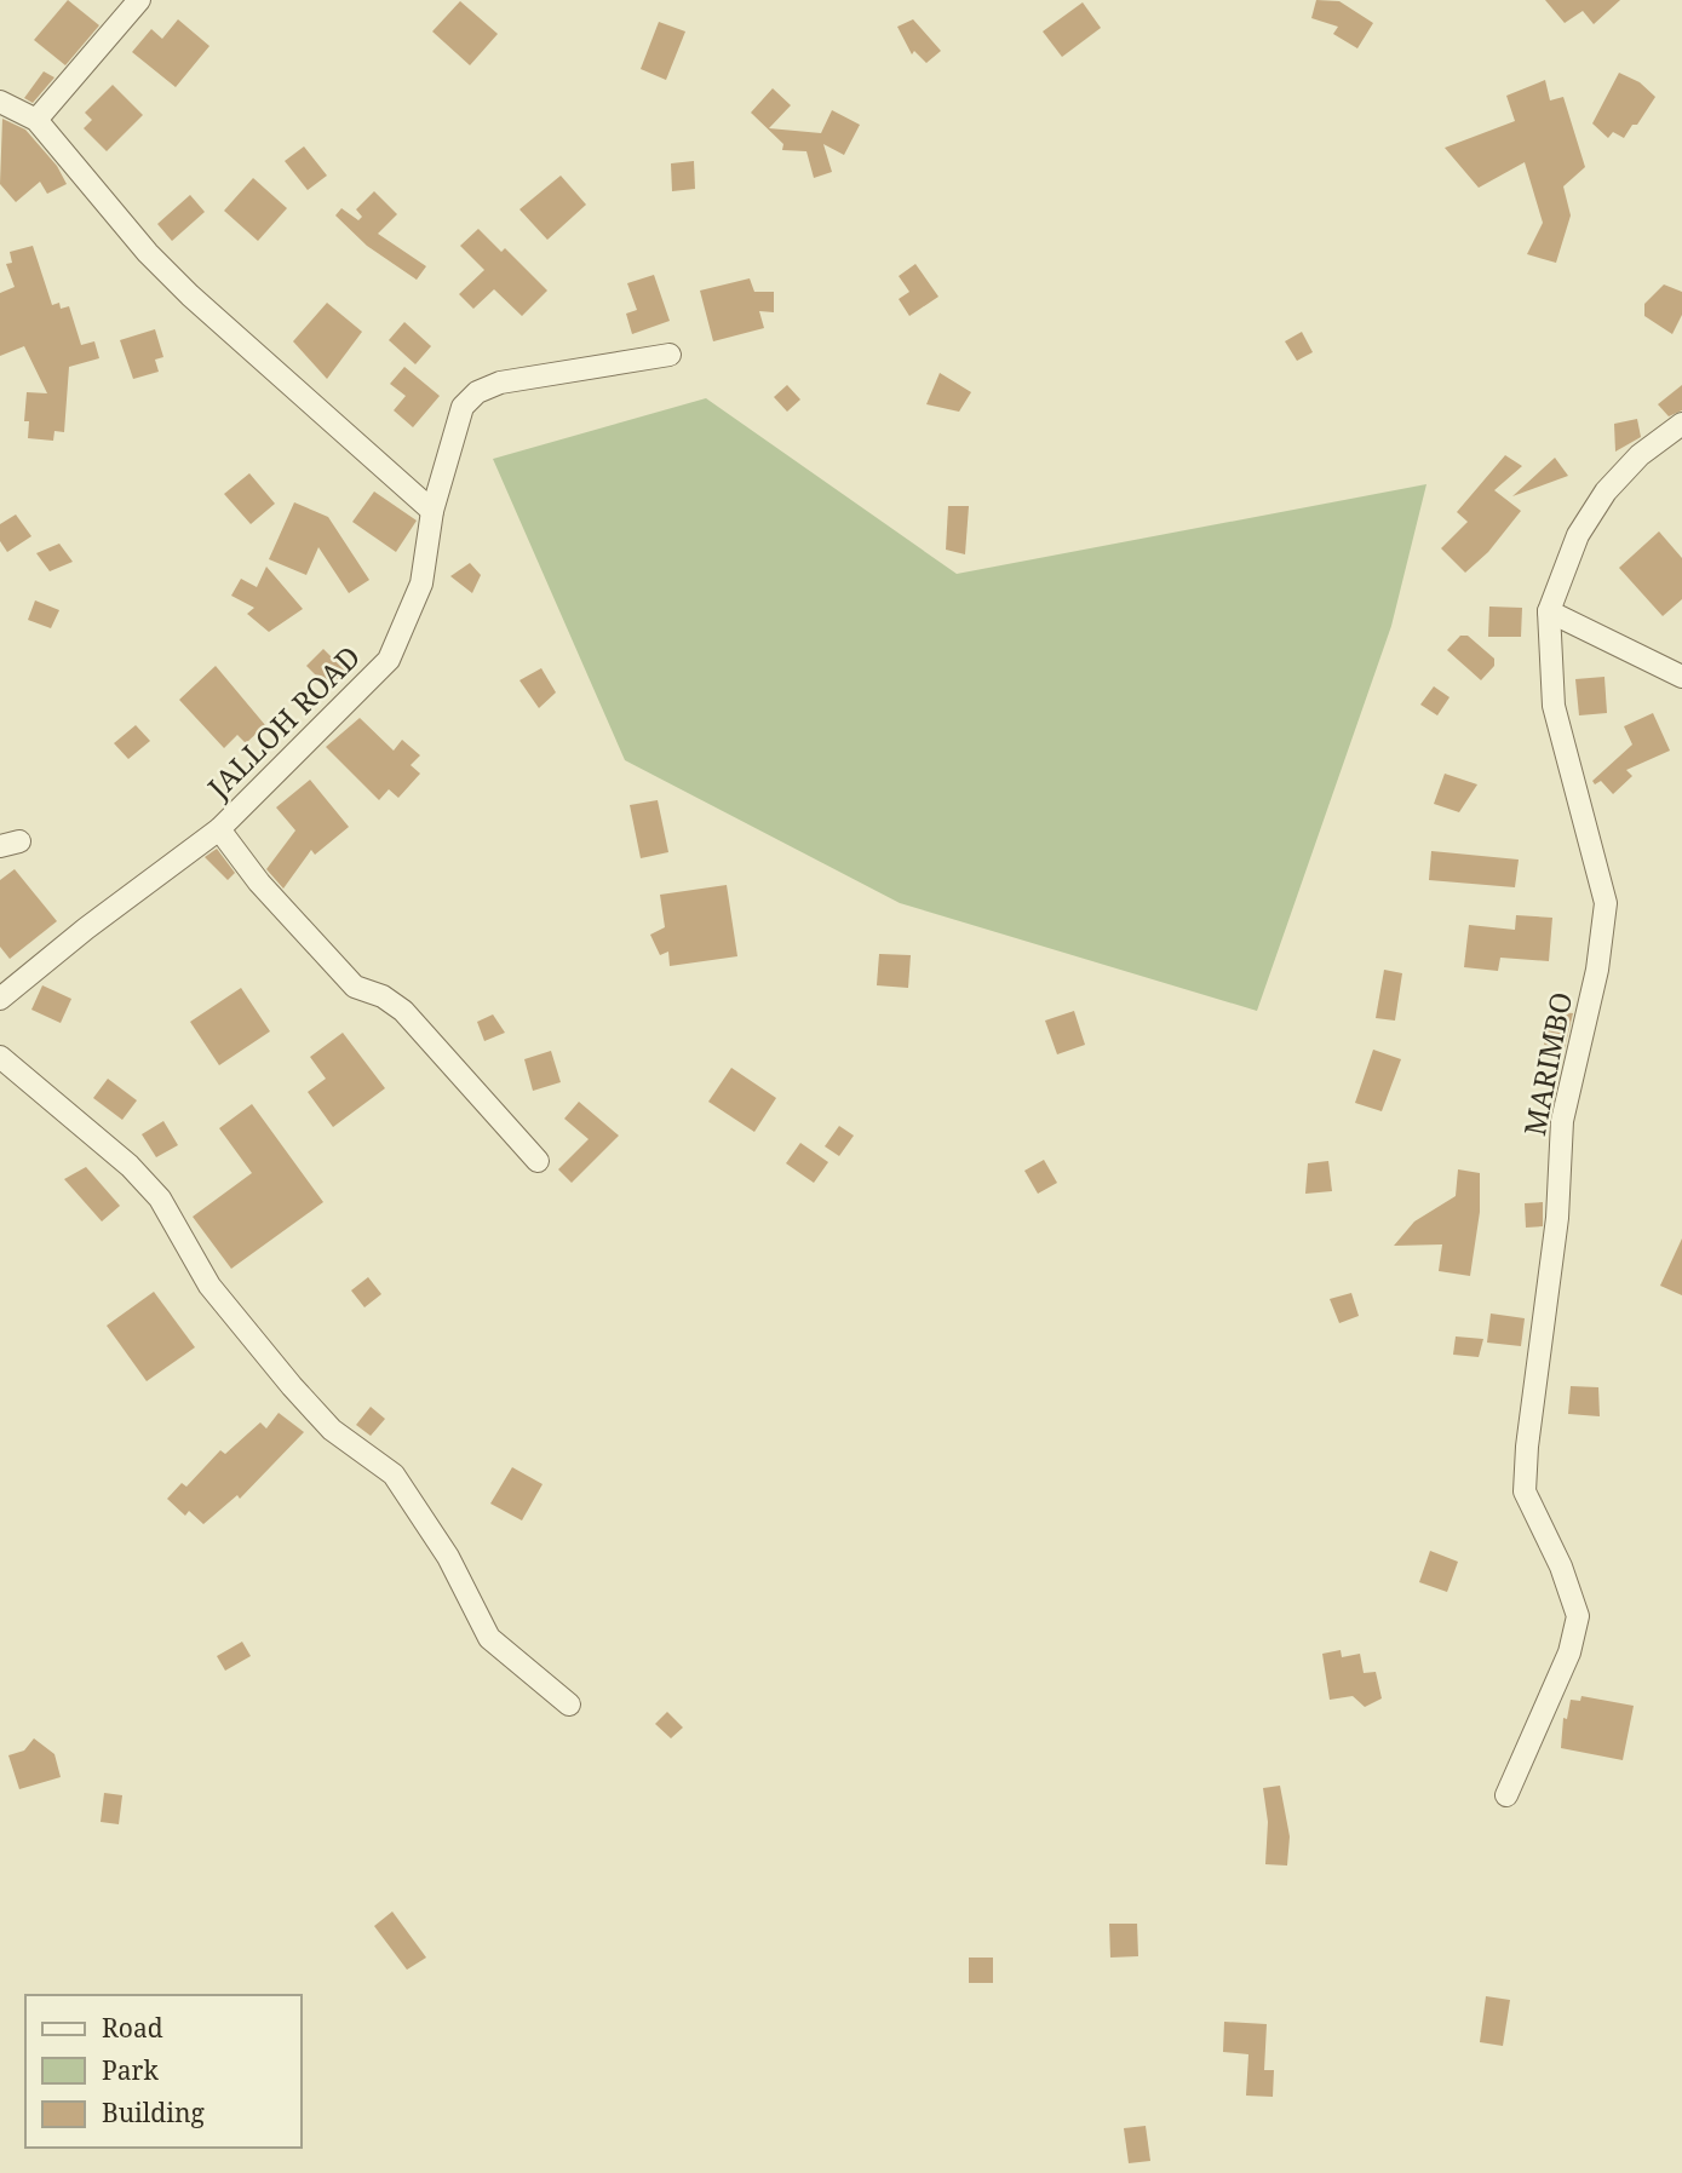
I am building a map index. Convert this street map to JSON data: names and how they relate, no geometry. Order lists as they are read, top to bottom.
{
  "streets": {
    "street": ["JALLOH ROAD", "MARIMBO"]
  },
  "legend": ["Road", "Park", "Building"]
}
